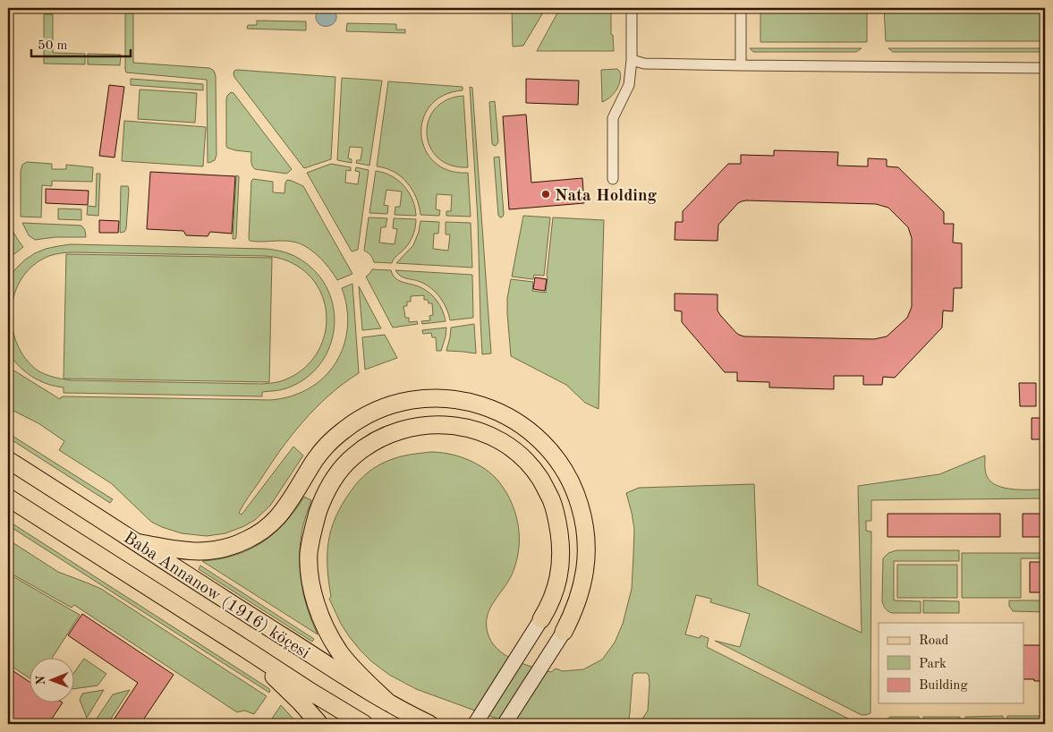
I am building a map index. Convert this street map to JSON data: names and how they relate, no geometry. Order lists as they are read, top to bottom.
{
  "streets": {
    "main road": ["Baba Annanow (1916) köçesi"]
  },
  "places": ["Nata Holding"],
  "legend": ["Road", "Park", "Building"],
  "scale_bar": "50 m",
  "north": "left"
}
